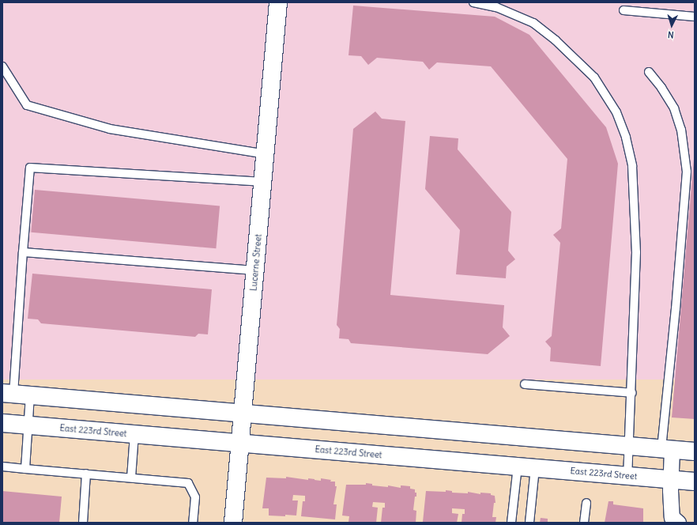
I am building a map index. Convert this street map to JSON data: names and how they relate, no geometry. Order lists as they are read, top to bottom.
{
  "streets": {
    "main road": ["Lucerne Street", "East 223rd Street"]
  },
  "crossings": [
    ["Lucerne Street", "East 223rd Street"]
  ],
  "north": "bottom"
}
